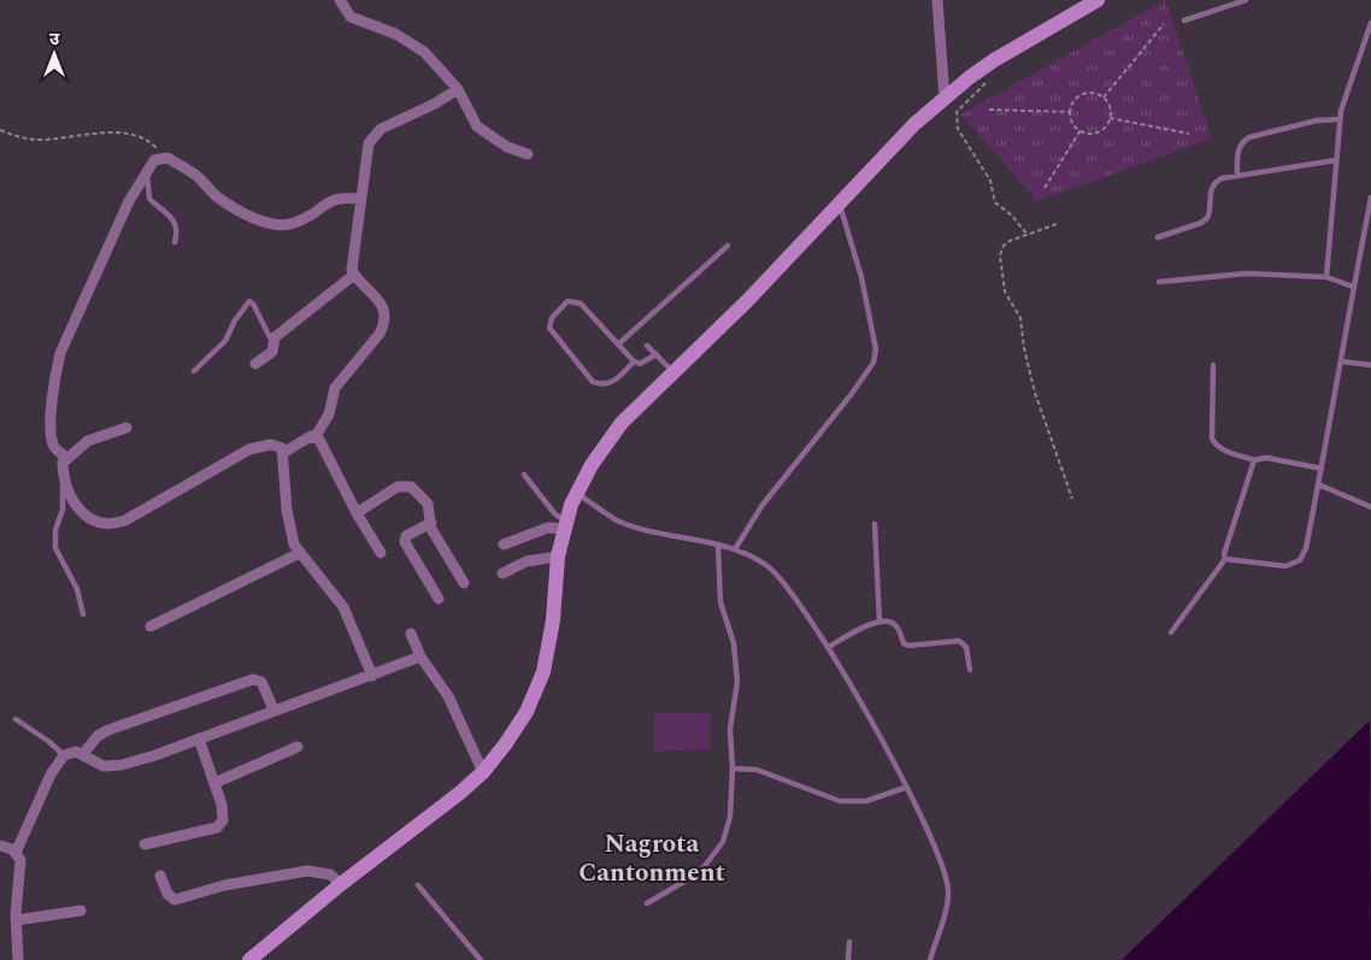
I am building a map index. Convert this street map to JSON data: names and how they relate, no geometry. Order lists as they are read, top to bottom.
{
  "districts": ["Nagrota Cantonment"],
  "north": "top"
}
